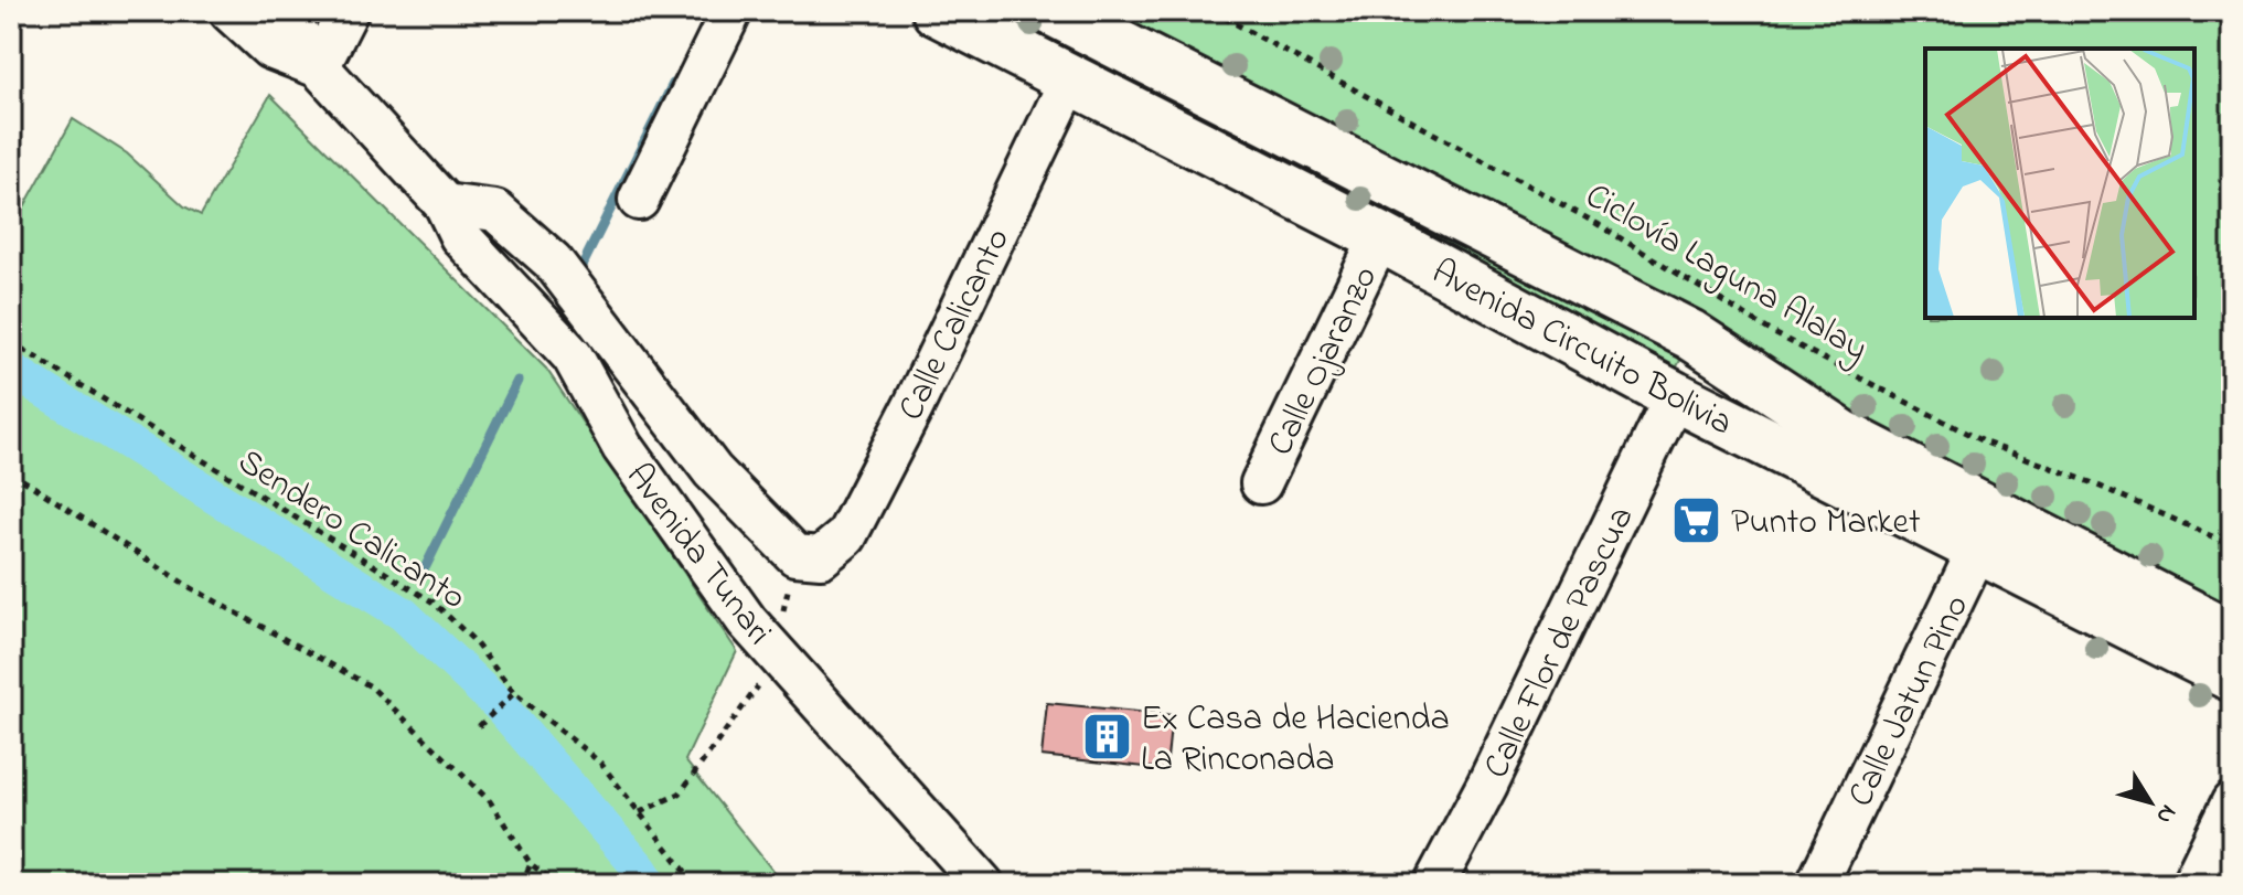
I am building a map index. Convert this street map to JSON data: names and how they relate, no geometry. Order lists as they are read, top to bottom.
{
  "streets": {
    "main road": ["Avenida Circuito Bolivia"],
    "street": [
      "Calle Calicanto",
      "Calle Ojaranzo",
      "Avenida Tunari",
      "Calle Flor de Pascua",
      "Calle Jatun Pino"
    ],
    "path": ["Ciclovía Laguna Alalay", "Sendero Calicanto"]
  },
  "crossings": [
    ["Calle Calicanto", "Avenida Circuito Bolivia"],
    ["Calle Calicanto", "Avenida Tunari"],
    ["Avenida Circuito Bolivia", "Calle Ojaranzo"],
    ["Avenida Circuito Bolivia", "Calle Flor de Pascua"],
    ["Avenida Circuito Bolivia", "Calle Jatun Pino"]
  ],
  "places": {
    "supermarket": ["Punto Market"],
    "building": ["Ex Casa de Hacienda La Rinconada"]
  },
  "north": "bottom right"
}
